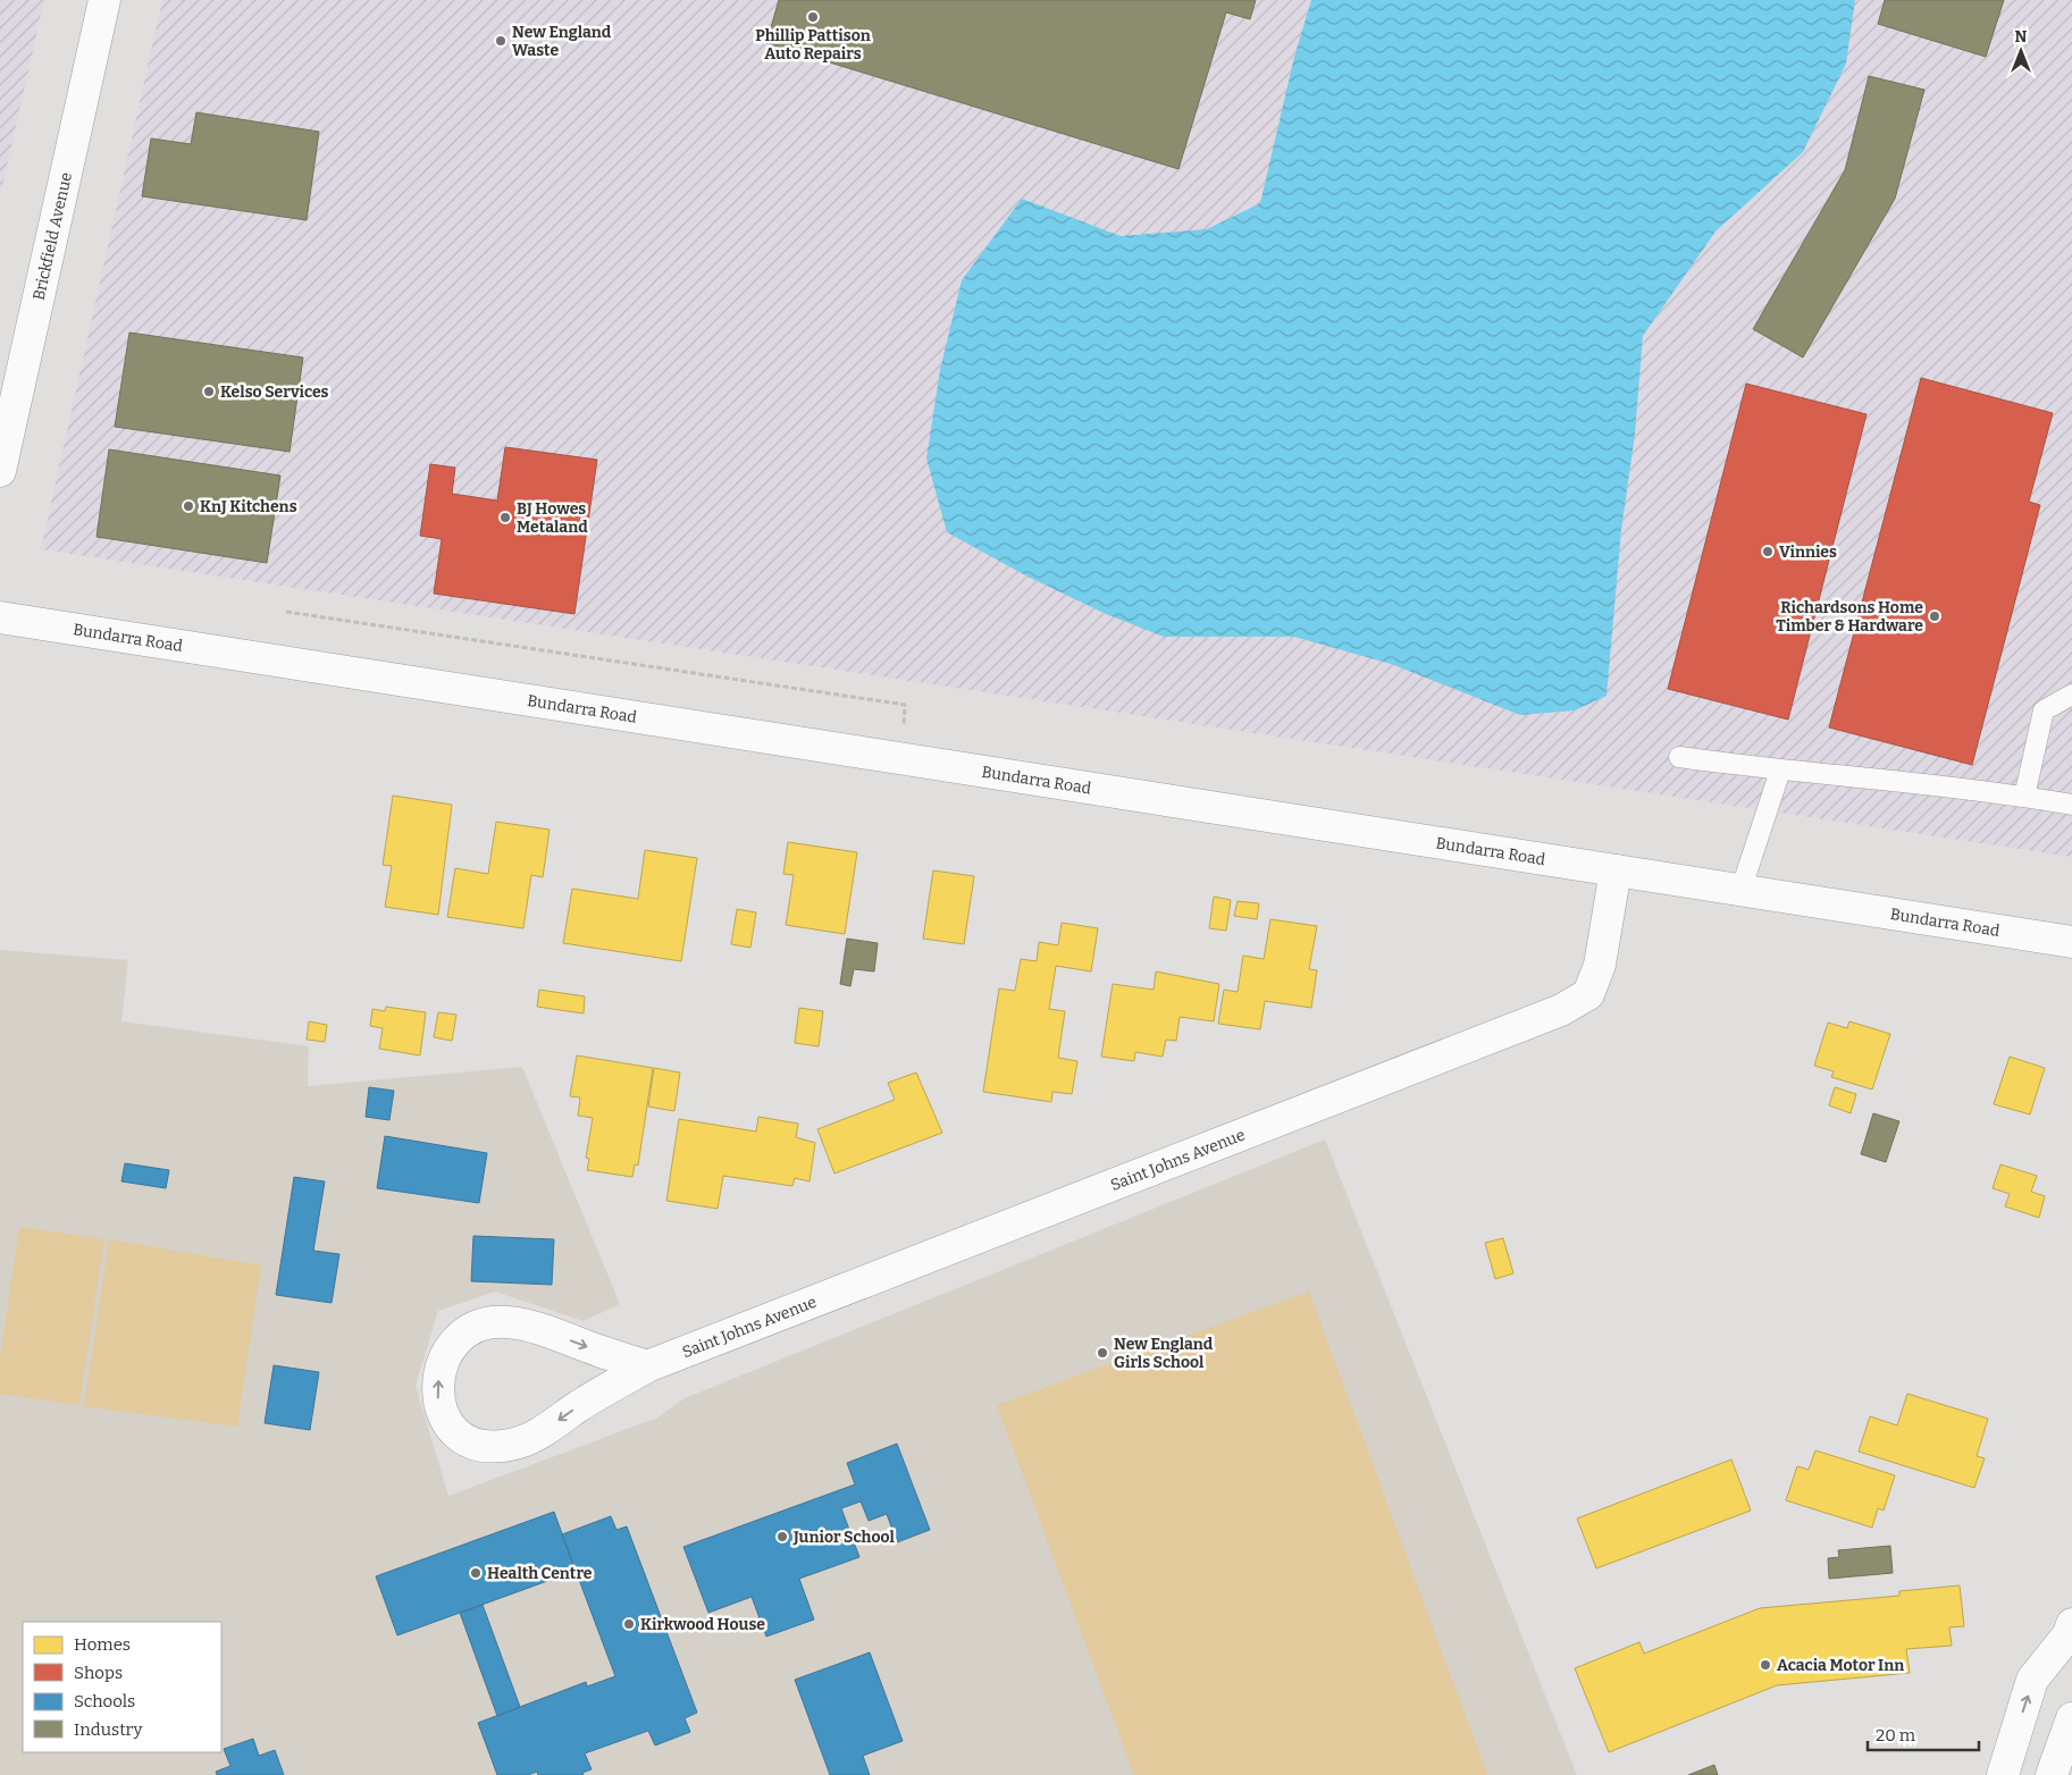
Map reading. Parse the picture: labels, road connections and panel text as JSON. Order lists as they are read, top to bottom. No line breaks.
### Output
{"streets":{"main road":["Brickfield Avenue","Bundarra Road","Saint Johns Avenue"]},"crossings":[["Bundarra Road","Saint Johns Avenue"]],"places":["Phillip Pattison Auto Repairs","New England Waste","Kelso Services","KnJ Kitchens","BJ Howes Metaland","Vinnies","Richardsons Home Timber & Hardware","New England Girls School","Junior School","Health Centre","Kirkwood House","Acacia Motor Inn"],"legend":["Homes","Shops","Schools","Industry"],"scale_bar":"20 m","north":"top"}
